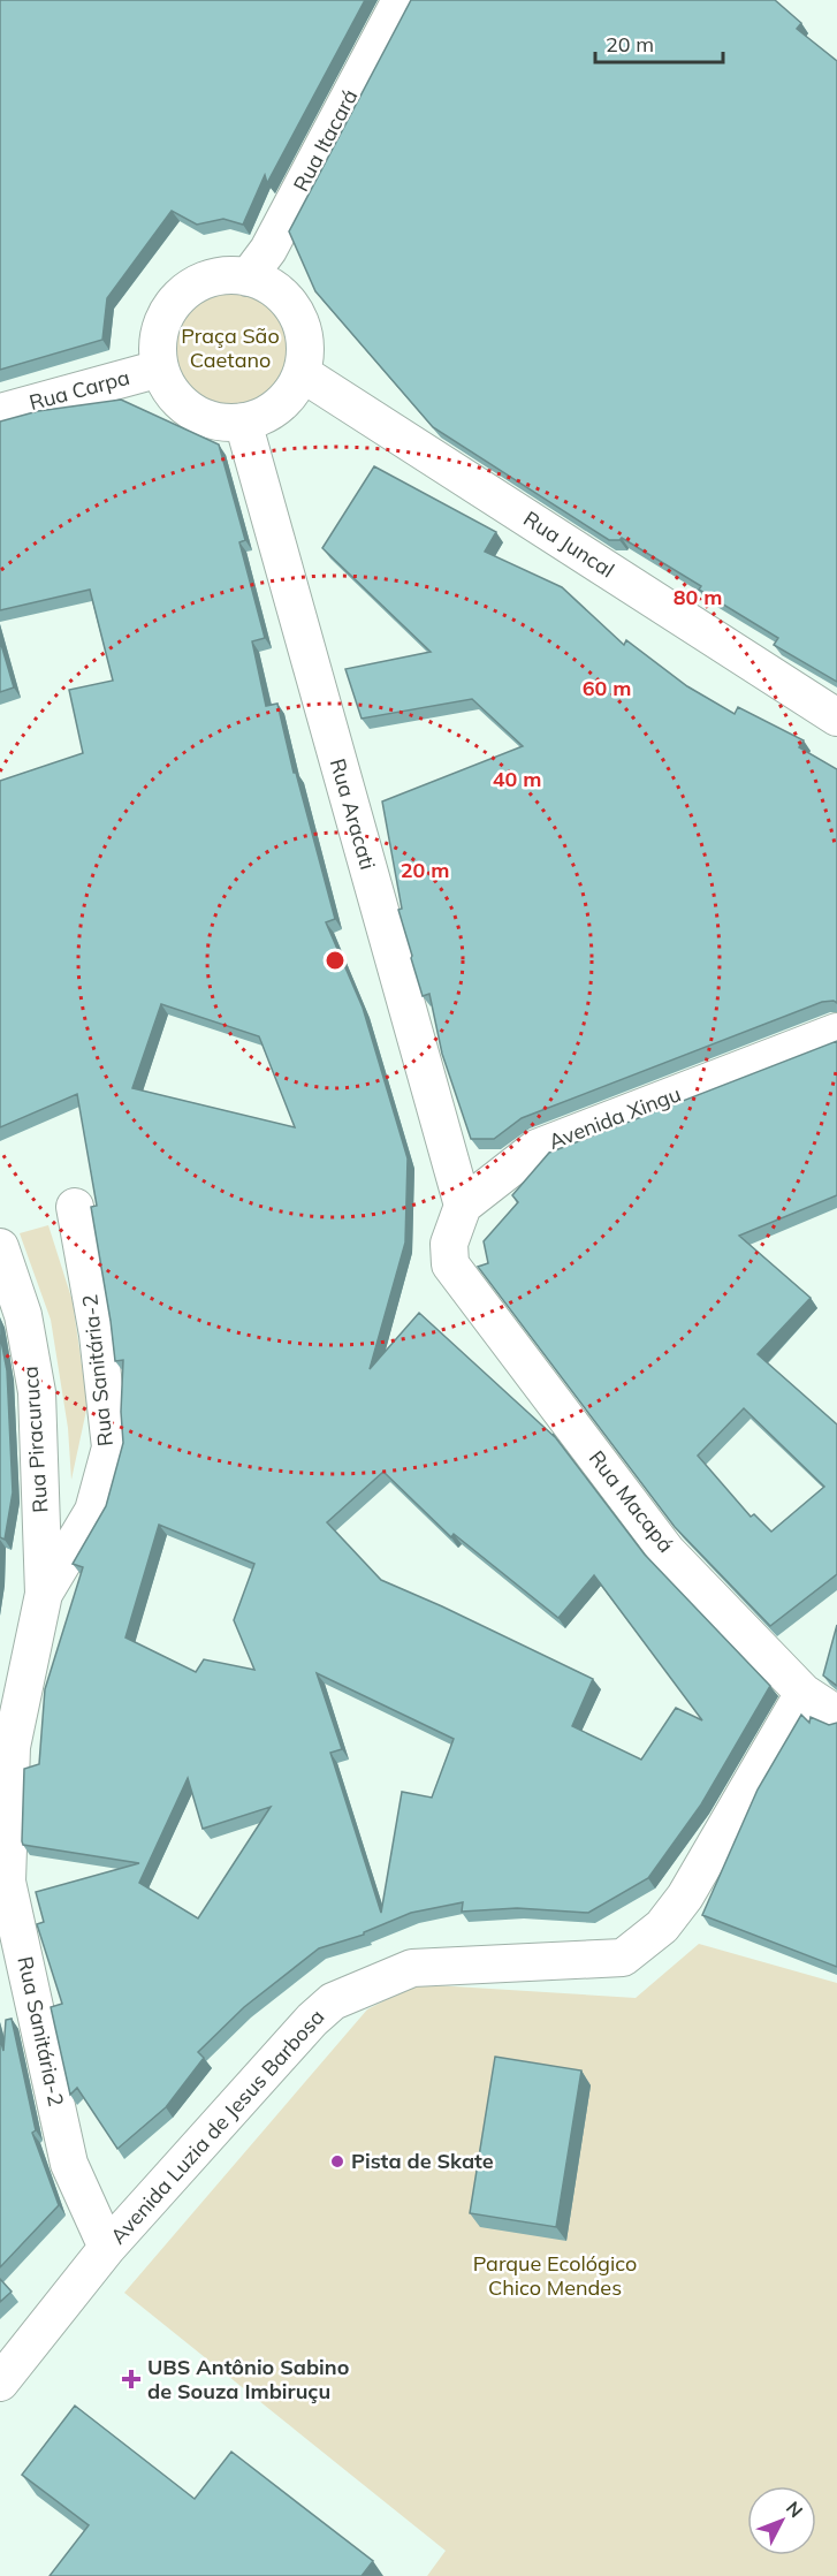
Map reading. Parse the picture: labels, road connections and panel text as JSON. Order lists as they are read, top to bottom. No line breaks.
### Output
{"streets":{"street":["Rua Itacará","Rua Carpa","Rua Juncal","Rua Aracati","Avenida Xingu","Rua Sanitária-2","Rua Piracuruca","Rua Macapá","Avenida Luzia de Jesus Barbosa"]},"crossings":[["Rua Itacará","Rua Carpa"],["Rua Itacará","Rua Juncal"],["Rua Itacará","Rua Aracati"],["Rua Carpa","Rua Juncal"],["Rua Carpa","Rua Aracati"],["Rua Juncal","Rua Aracati"],["Rua Aracati","Avenida Xingu"],["Rua Aracati","Rua Macapá"],["Avenida Xingu","Rua Macapá"],["Rua Sanitária-2","Rua Piracuruca"],["Rua Sanitária-2","Avenida Luzia de Jesus Barbosa"],["Rua Macapá","Avenida Luzia de Jesus Barbosa"]],"parks":["Praça São Caetano","Parque Ecológico Chico Mendes"],"places":{"other":["Pista de Skate"],"health":["UBS Antônio Sabino de Souza Imbiruçu"]},"scale_bar":"20 m","north":"top right","rings":["80 m","60 m","40 m","20 m"]}
